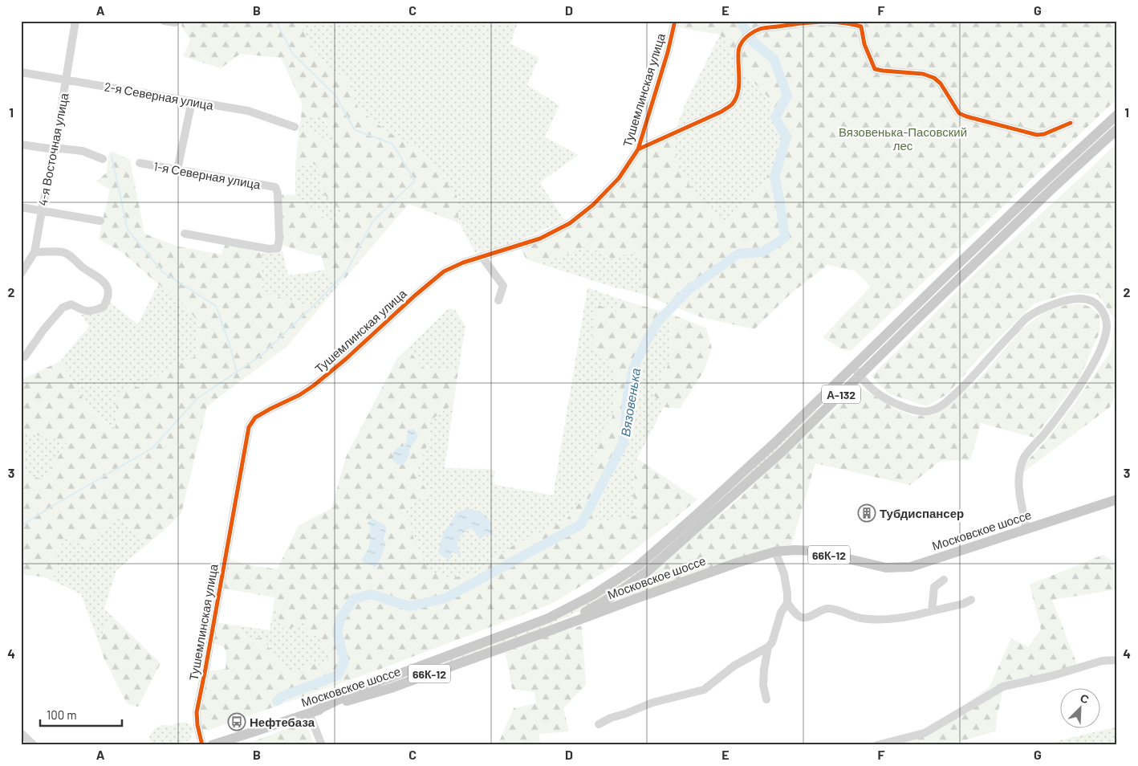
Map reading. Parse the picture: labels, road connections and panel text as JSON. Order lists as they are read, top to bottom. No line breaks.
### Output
{"streets":{"main road":["А-132","Московское шоссе","66К-12"],"street":["Тушемлинская улица","2-я Северная улица","4-я Восточная улица","1-я Северная улица"]},"crossings":[["2-я Северная улица","4-я Восточная улица"],["А-132","Московское шоссе"]],"water":["Вязовенька"],"parks":["Вязовенька-Пасовский лес"],"places":{"building":["Тубдиспансер"],"bus stop":["Нефтебаза"]},"scale_bar":"100 m","north":"top right","grid":{"columns":["A","B","C","D","E","F","G"],"rows":["1","2","3","4"]}}
